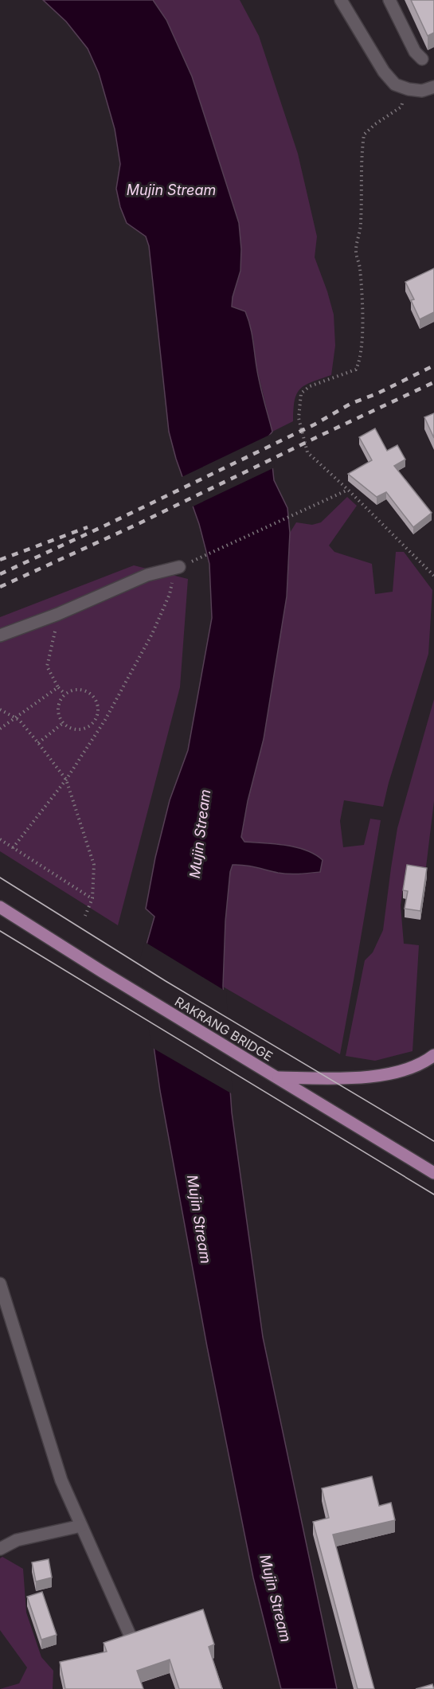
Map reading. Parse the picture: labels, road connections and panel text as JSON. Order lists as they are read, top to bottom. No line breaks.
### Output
{"streets":{"main road":["RAKRANG BRIDGE"]},"water":["Mujin Stream"]}
